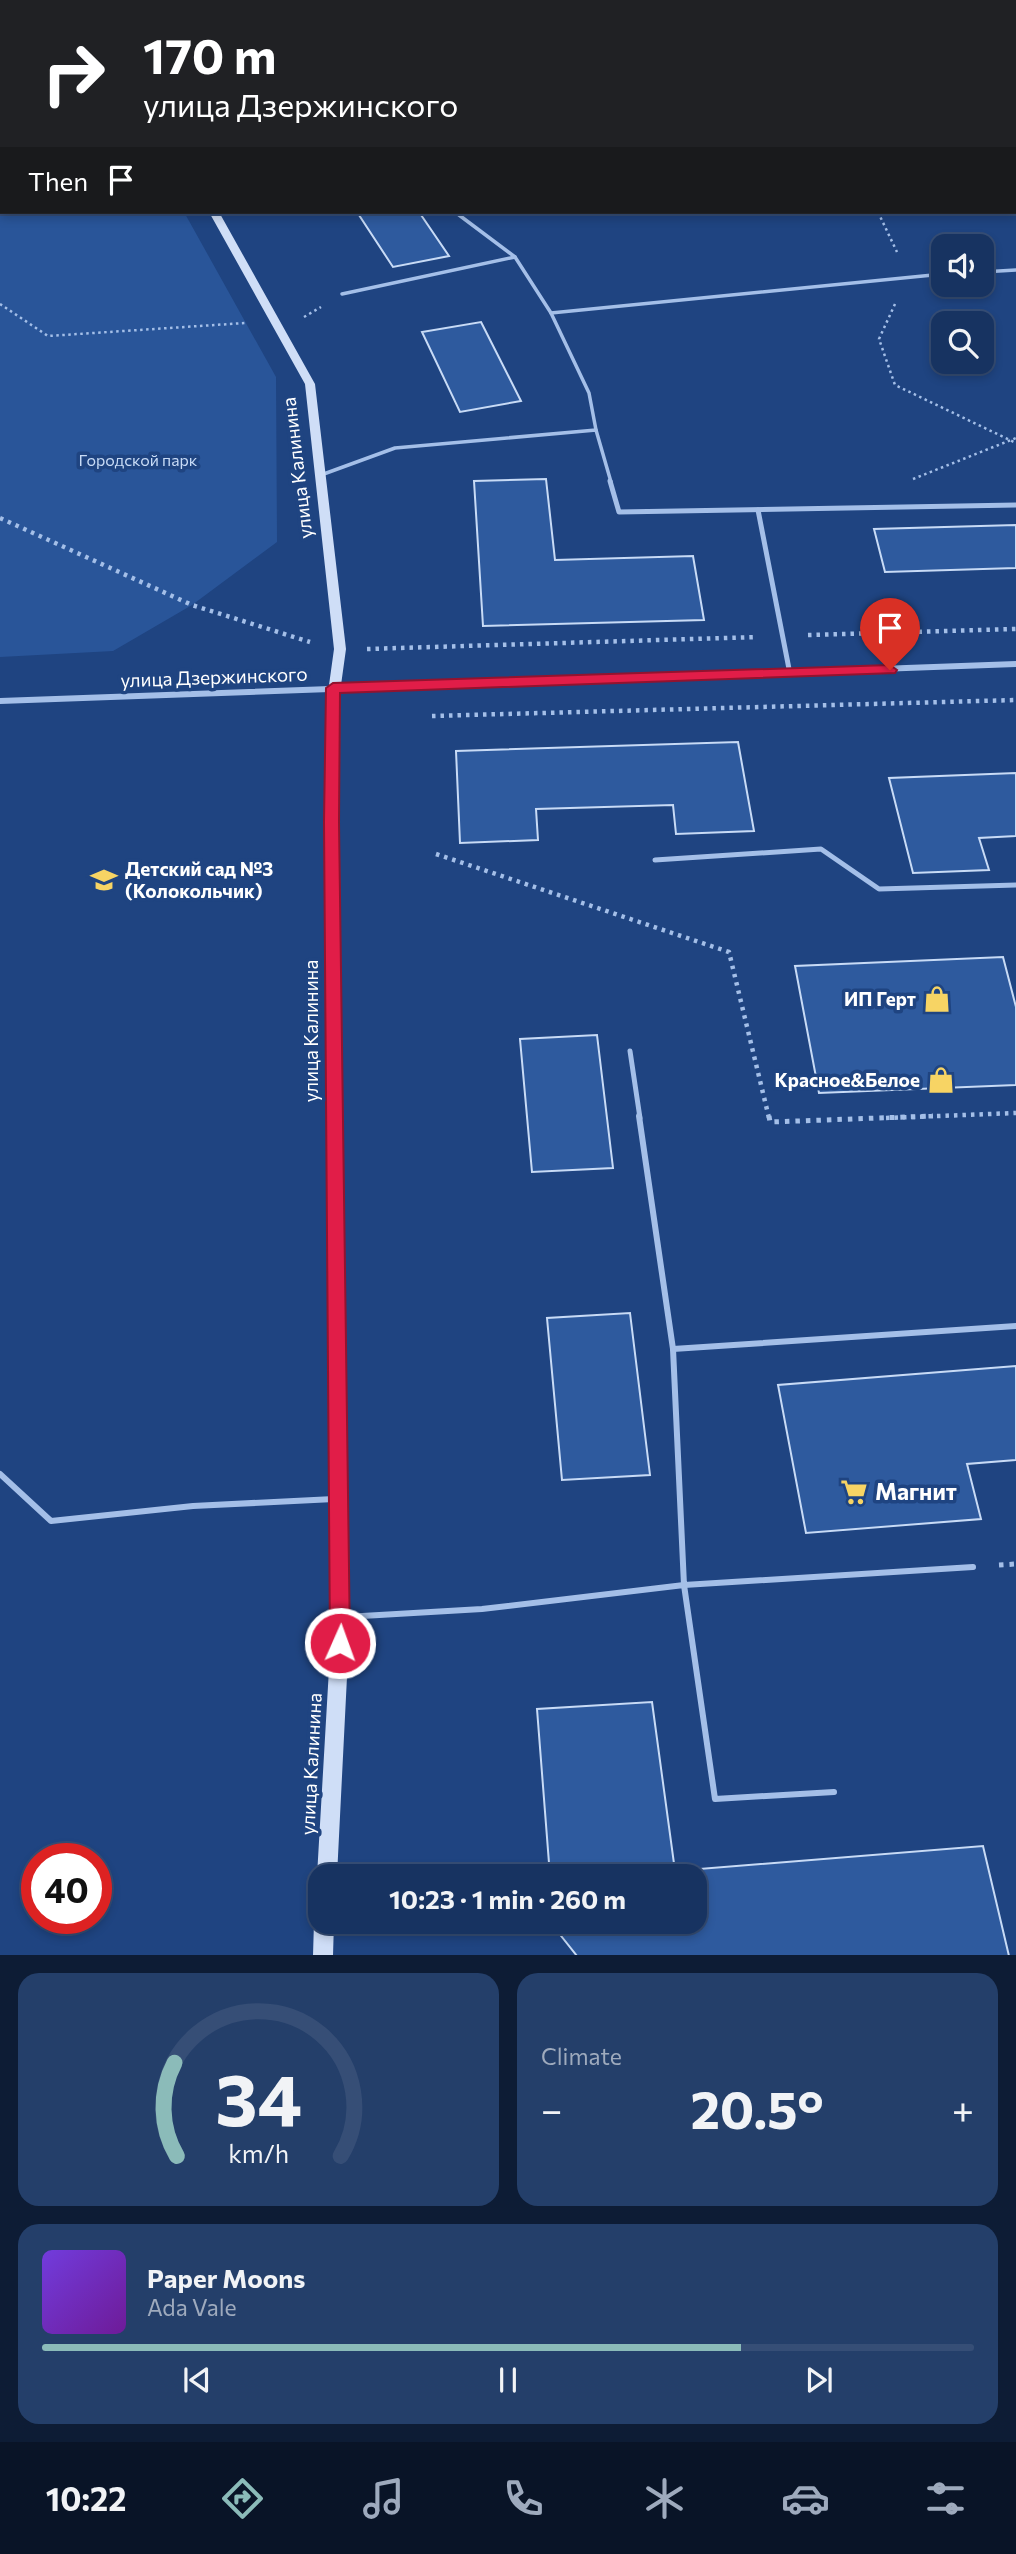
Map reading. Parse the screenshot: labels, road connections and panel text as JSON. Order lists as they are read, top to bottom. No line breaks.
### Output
{"streets":{"street":["улица Калинина","улица Дзержинского"]},"crossings":[["улица Калинина","улица Дзержинского"]],"parks":["Городской парк"],"places":{"school or university":["Детский сад №3 (Колокольчик)"],"shop":["ИП Герт","Красное&Белое"],"supermarket":["Магнит"]},"page":{"turn":["170 m","улица Дзержинского"],"then":"Then","limit":"40","trip":"10:23 · 1 min · 260 m","tile":"Climate","heat":["−","20.5°","+"],"song":["Paper Moons","Ada Vale"],"tabs":"10:22","gauge":["34","km/h"]}}
